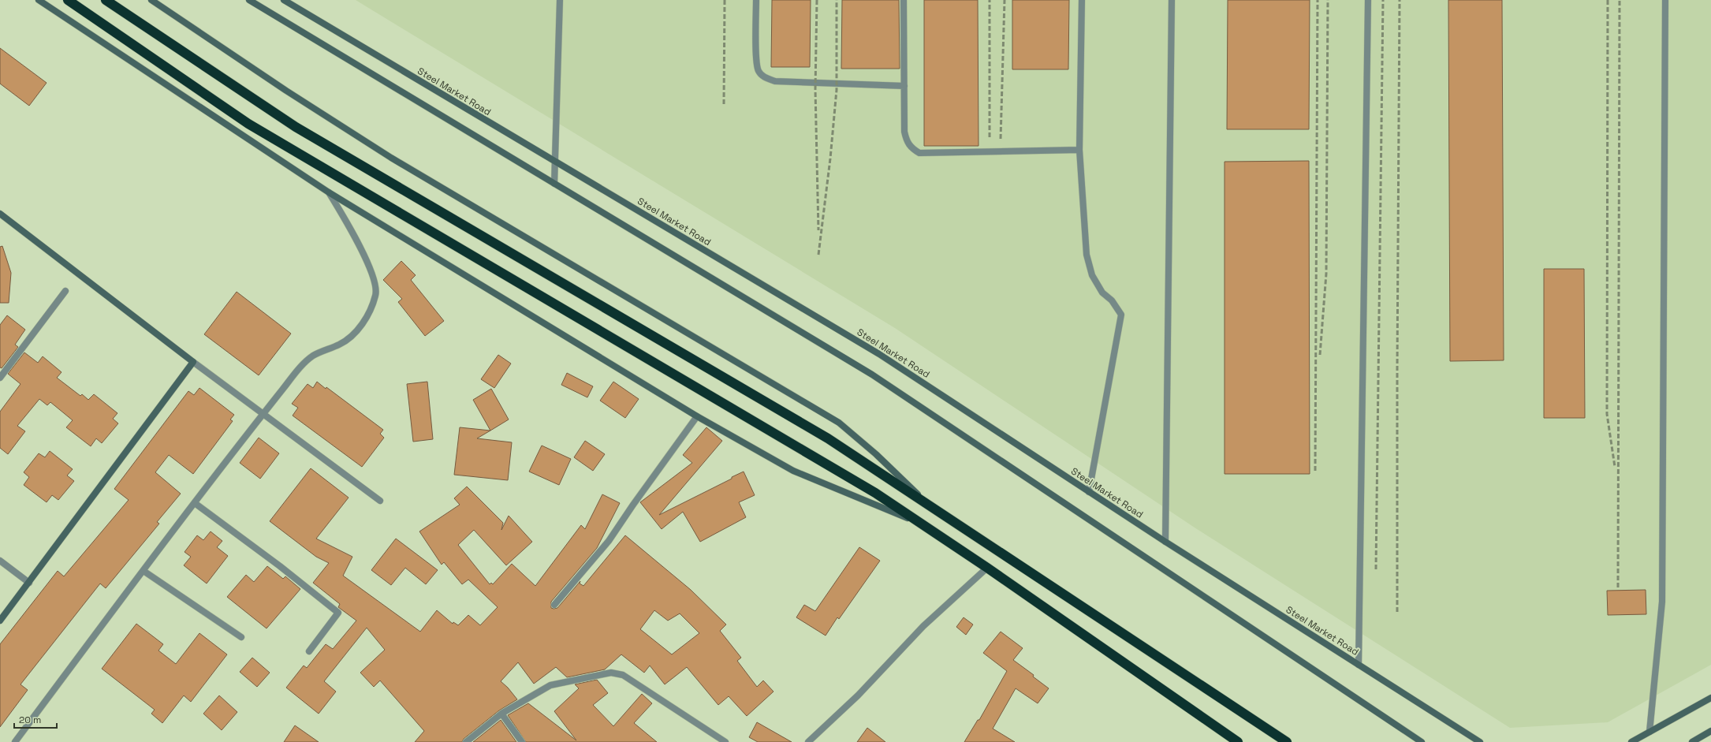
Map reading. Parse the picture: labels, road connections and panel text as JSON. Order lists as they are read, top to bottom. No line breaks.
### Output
{"streets":{"street":["Steel Market Road"]},"scale_bar":"20 m"}
